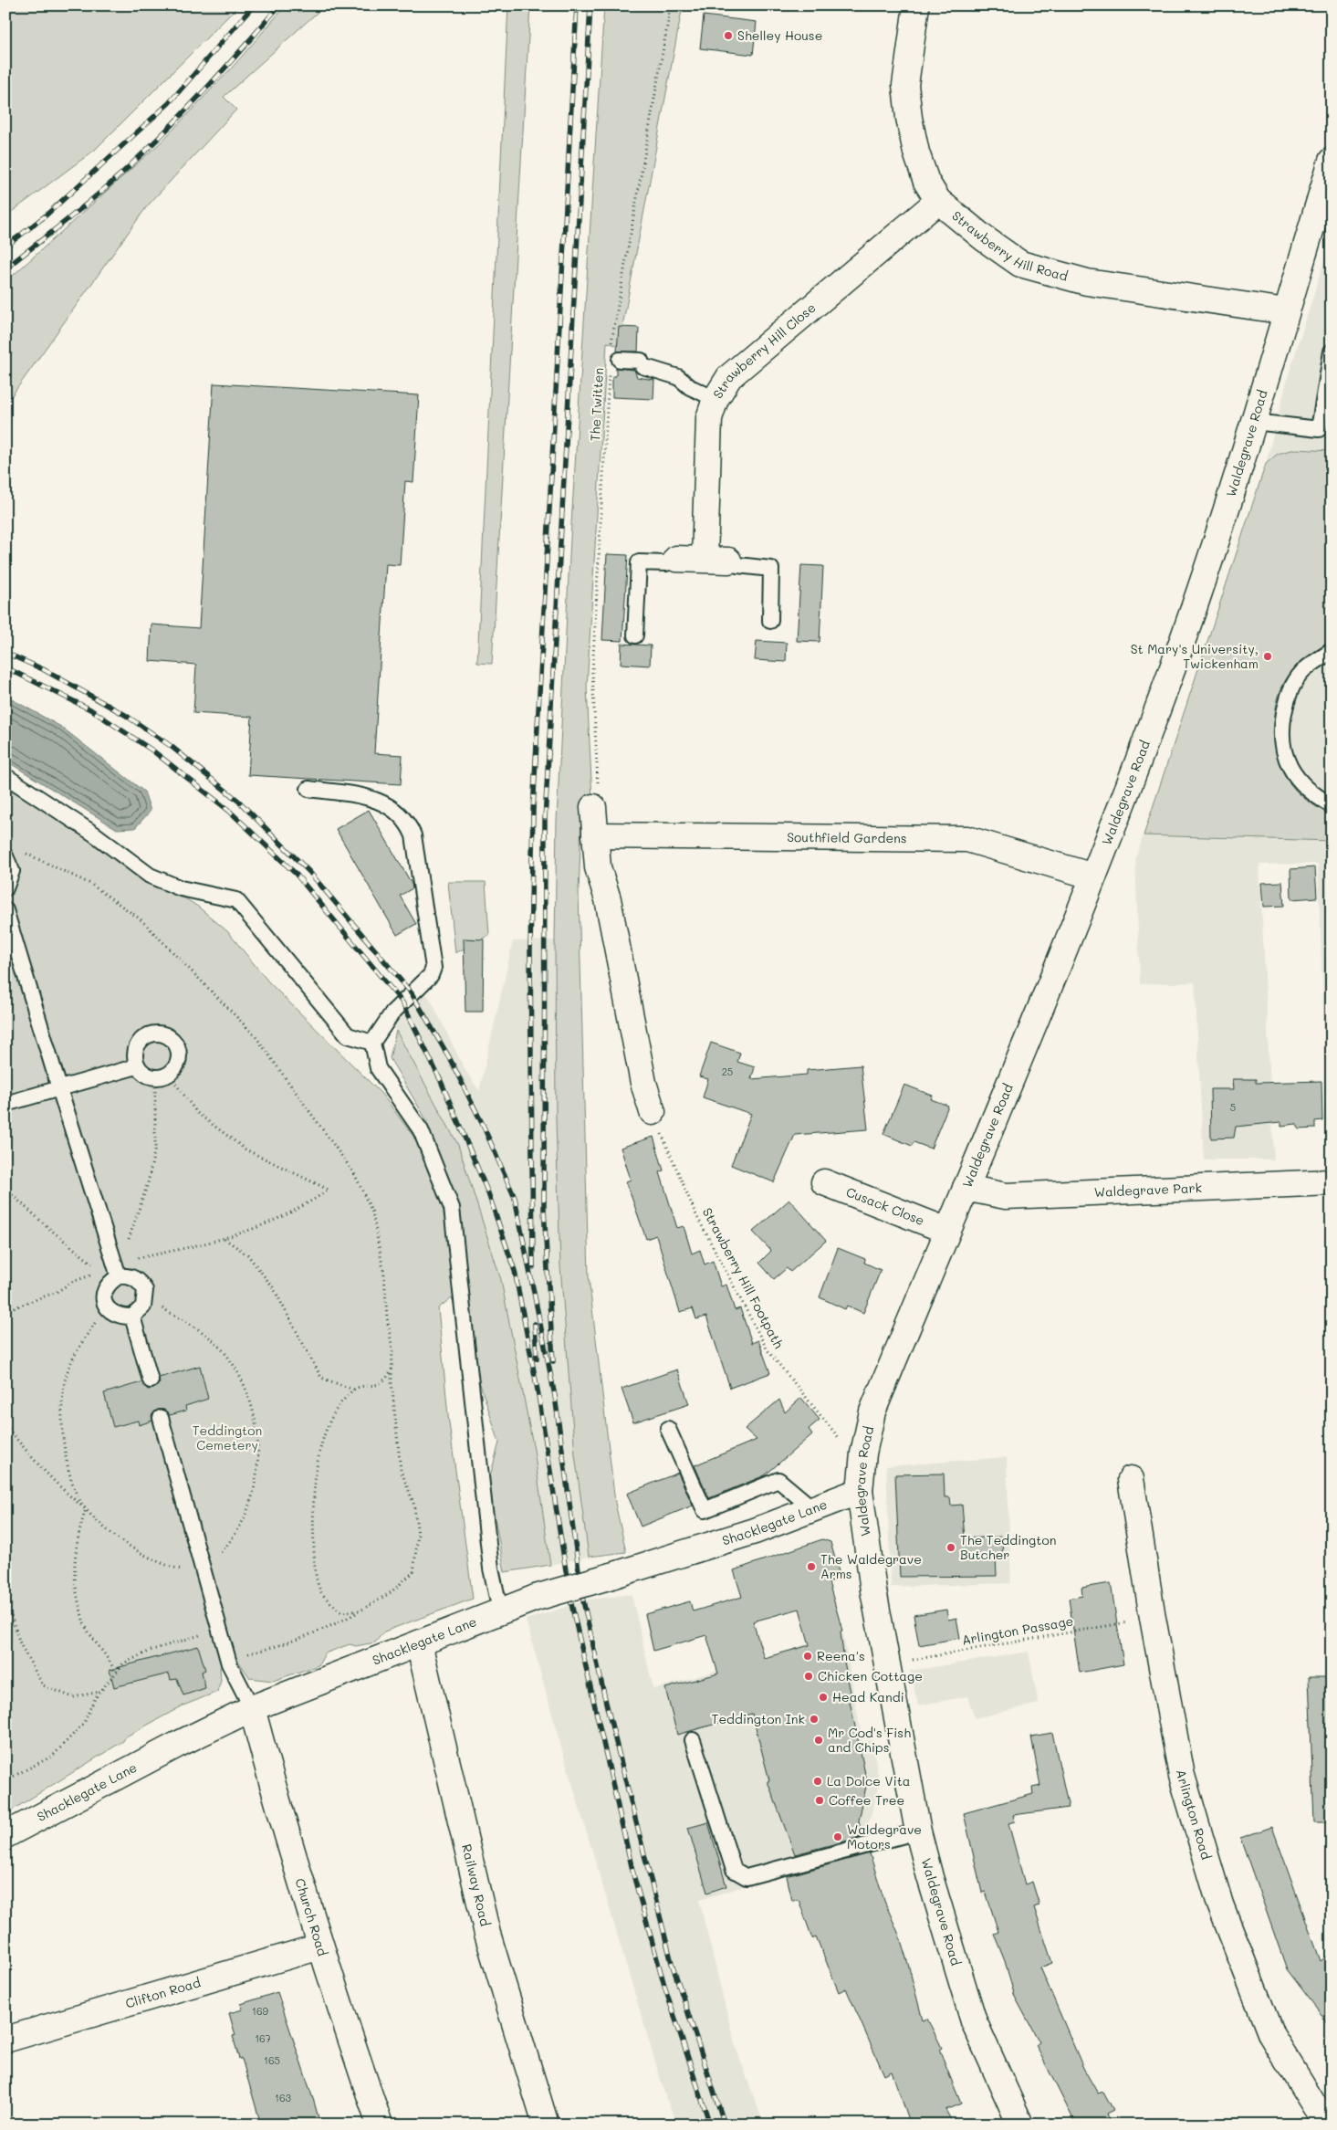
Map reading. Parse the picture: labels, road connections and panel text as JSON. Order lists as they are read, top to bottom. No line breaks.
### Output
{"streets":{"street":["Strawberry Hill Road","Strawberry Hill Close","Waldegrave Road","Southfield Gardens","Waldegrave Park","Cusack Close","Shacklegate Lane","Arlington Road","Railway Road","Church Road","Clifton Road"],"path":["The Twitten","Strawberry Hill Footpath","Arlington Passage"]},"crossings":[["Strawberry Hill Road","Strawberry Hill Close"],["Strawberry Hill Road","Waldegrave Road"],["Waldegrave Road","Southfield Gardens"],["Waldegrave Road","Waldegrave Park"],["Waldegrave Road","Cusack Close"],["Waldegrave Road","Strawberry Hill Footpath"],["Waldegrave Road","Shacklegate Lane"],["Waldegrave Road","Arlington Passage"],["Shacklegate Lane","Railway Road"],["Shacklegate Lane","Church Road"],["Arlington Passage","Arlington Road"],["Church Road","Clifton Road"]],"parks":["Teddington Cemetery"],"places":["Shelley House","St Mary's University, Twickenham","The Teddington Butcher","The Waldegrave Arms","Reena's","Chicken Cottage","Head Kandi","Teddington Ink","Mr Cod's Fish and Chips","La Dolce Vita","Coffee Tree","Waldegrave Motors"],"house_numbers":["25","5","169","167","165","163"]}
